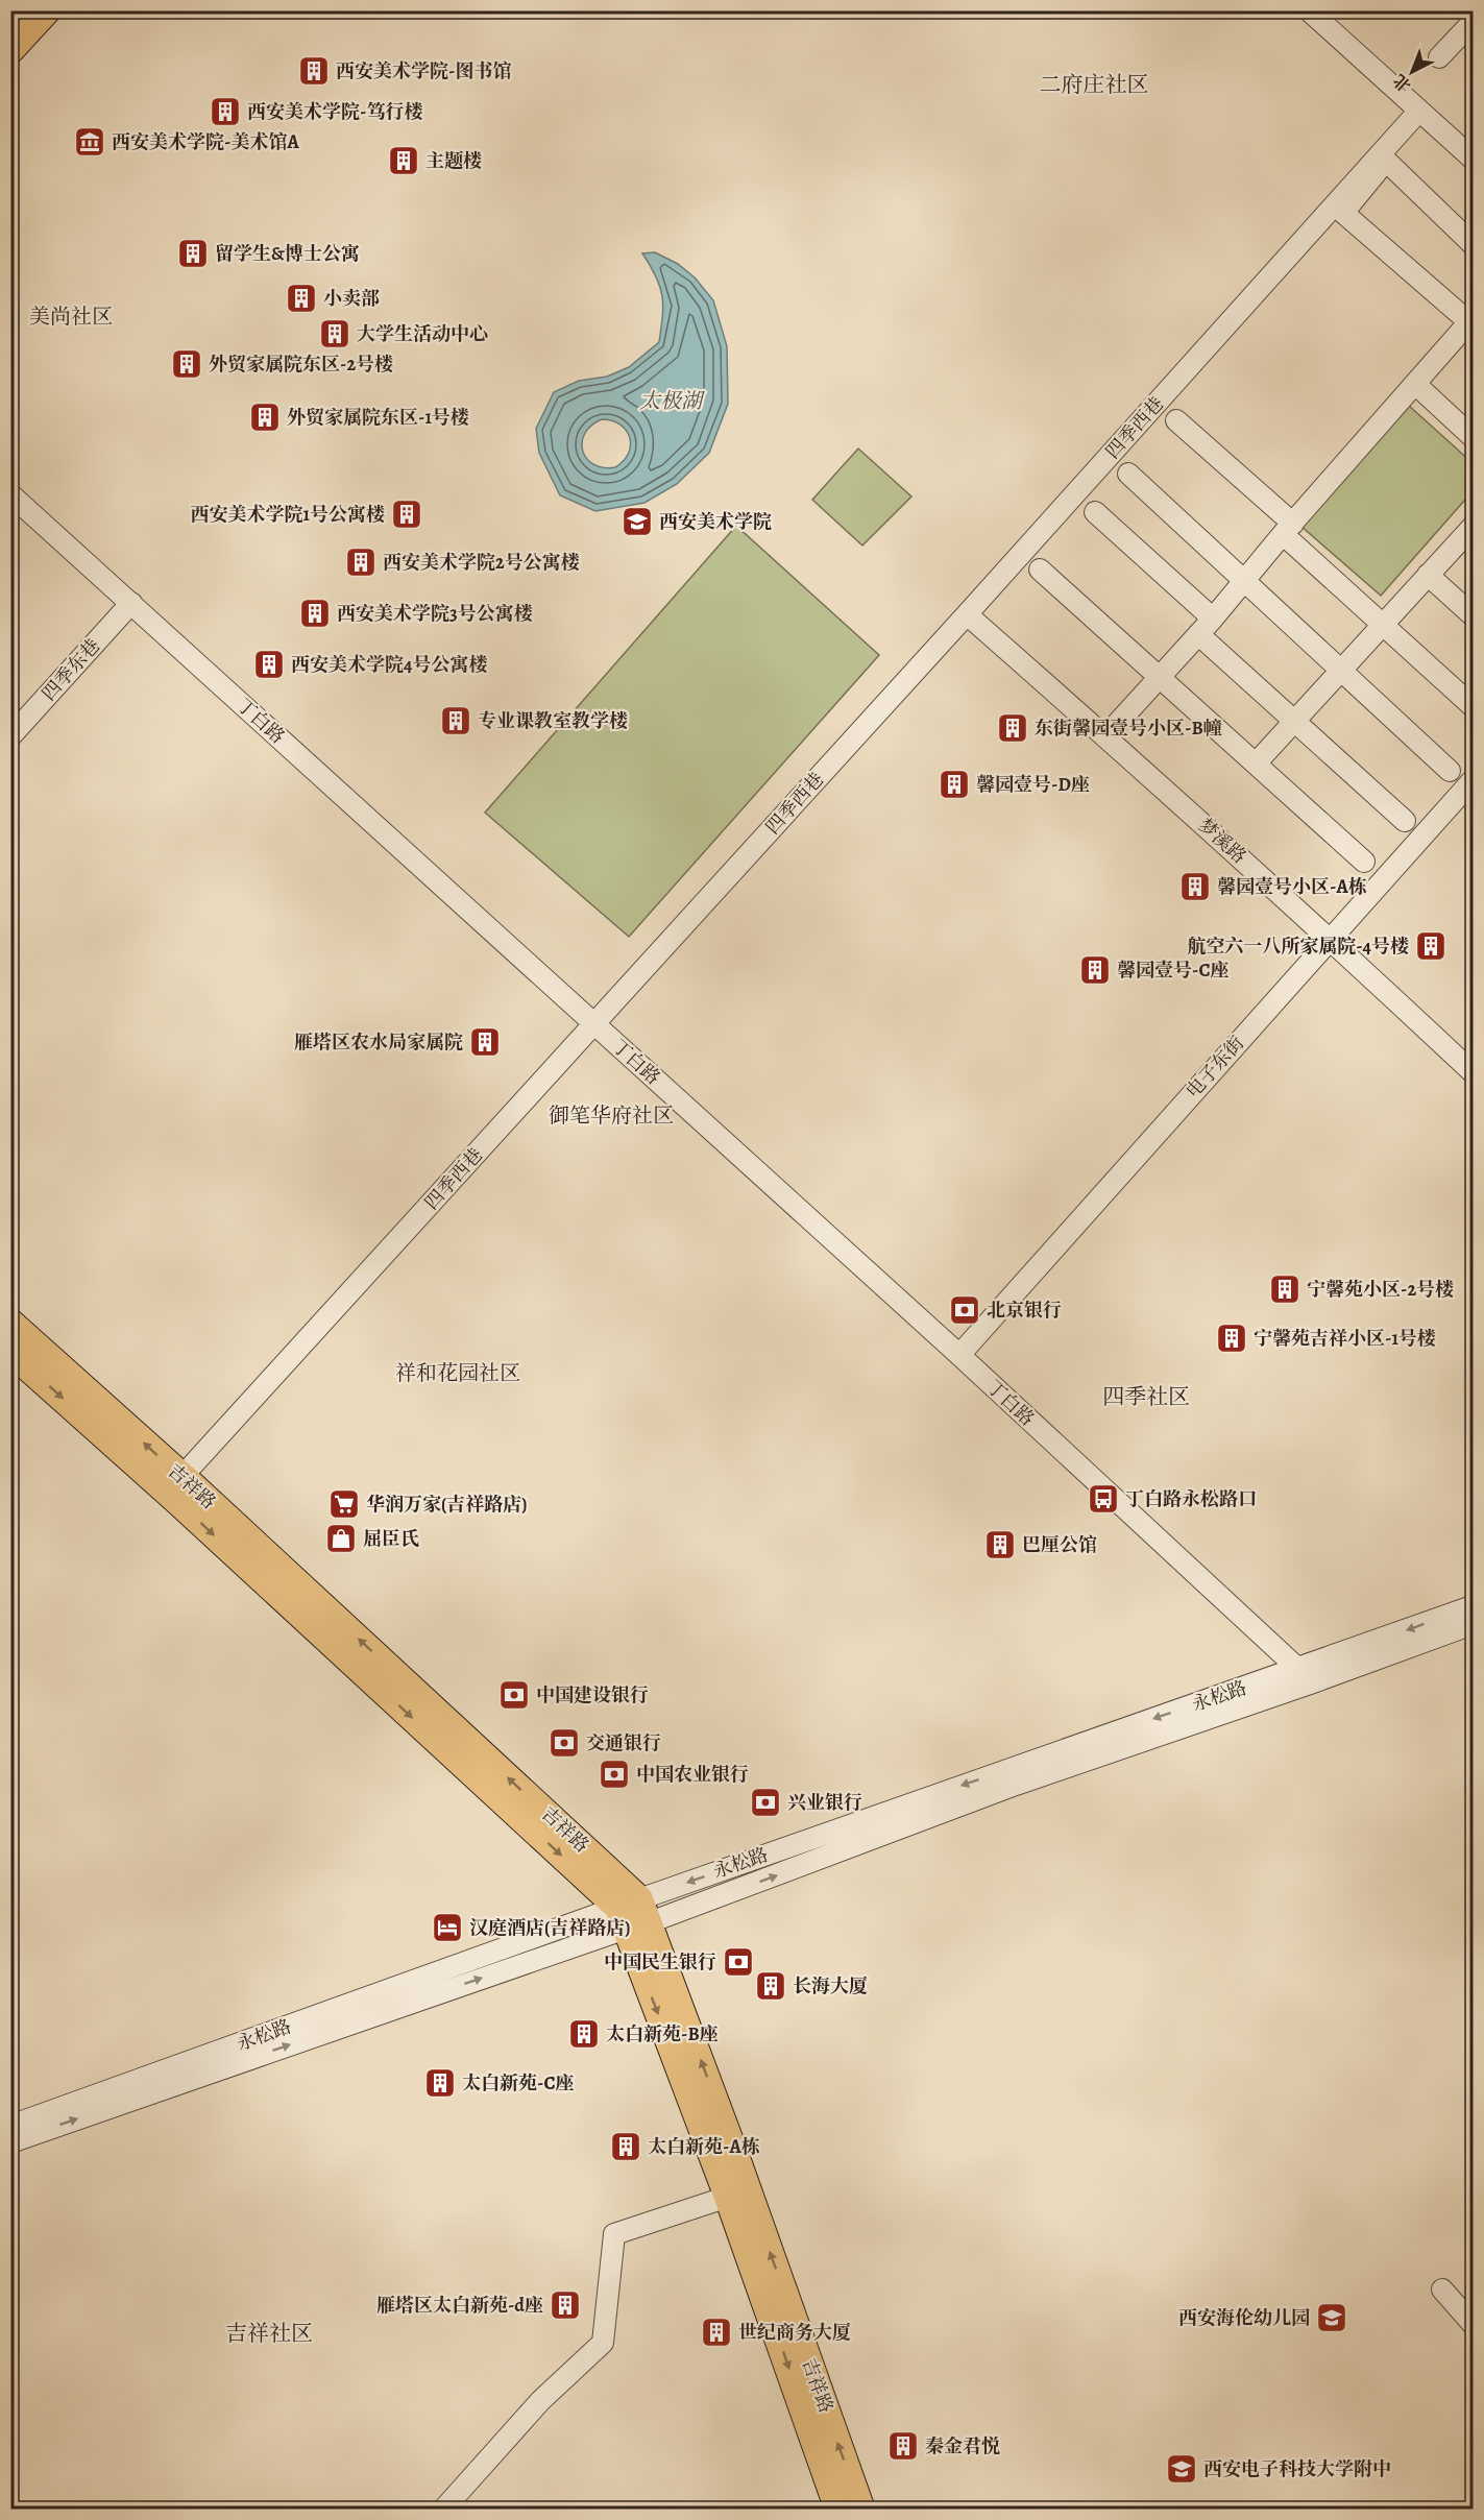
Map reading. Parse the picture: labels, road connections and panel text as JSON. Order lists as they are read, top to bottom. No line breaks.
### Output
{"streets":{"main road":["吉祥路"],"street":["四季西巷","四季东巷","丁白路","梦溪路","电子东街","永松路"]},"crossings":[["四季西巷","丁白路"],["四季西巷","梦溪路"],["四季西巷","吉祥路"],["四季东巷","丁白路"],["丁白路","电子东街"],["丁白路","永松路"],["梦溪路","电子东街"],["吉祥路","永松路"]],"districts":["二府庄社区","美尚社区","御笔华府社区","祥和花园社区","四季社区","吉祥社区"],"water":["太极湖"],"places":{"building":["西安美术学院-图书馆","西安美术学院-笃行楼","主题楼","留学生&博士公寓","小卖部","大学生活动中心","外贸家属院东区-2号楼","外贸家属院东区-1号楼","西安美术学院1号公寓楼","西安美术学院2号公寓楼","西安美术学院3号公寓楼","西安美术学院4号公寓楼","专业课教室教学楼","东街馨园壹号小区-B幢","馨园壹号-D座","馨园壹号小区-A栋","航空六一八所家属院-4号楼","馨园壹号-C座","雁塔区农水局家属院","宁馨苑小区-2号楼","宁馨苑吉祥小区-1号楼","巴厘公馆","长海大厦","太白新苑-B座","太白新苑-C座","太白新苑-A栋","雁塔区太白新苑-d座","世纪商务大厦","秦金君悦"],"museum":["西安美术学院-美术馆A"],"school or university":["西安美术学院","西安海伦幼儿园","西安电子科技大学附中"],"bank":["北京银行","中国建设银行","交通银行","中国农业银行","兴业银行","中国民生银行"],"bus stop":["丁白路永松路口"],"supermarket":["华润万家(吉祥路店)"],"shop":["屈臣氏"],"hotel":["汉庭酒店(吉祥路店)"]},"north":"bottom left"}
